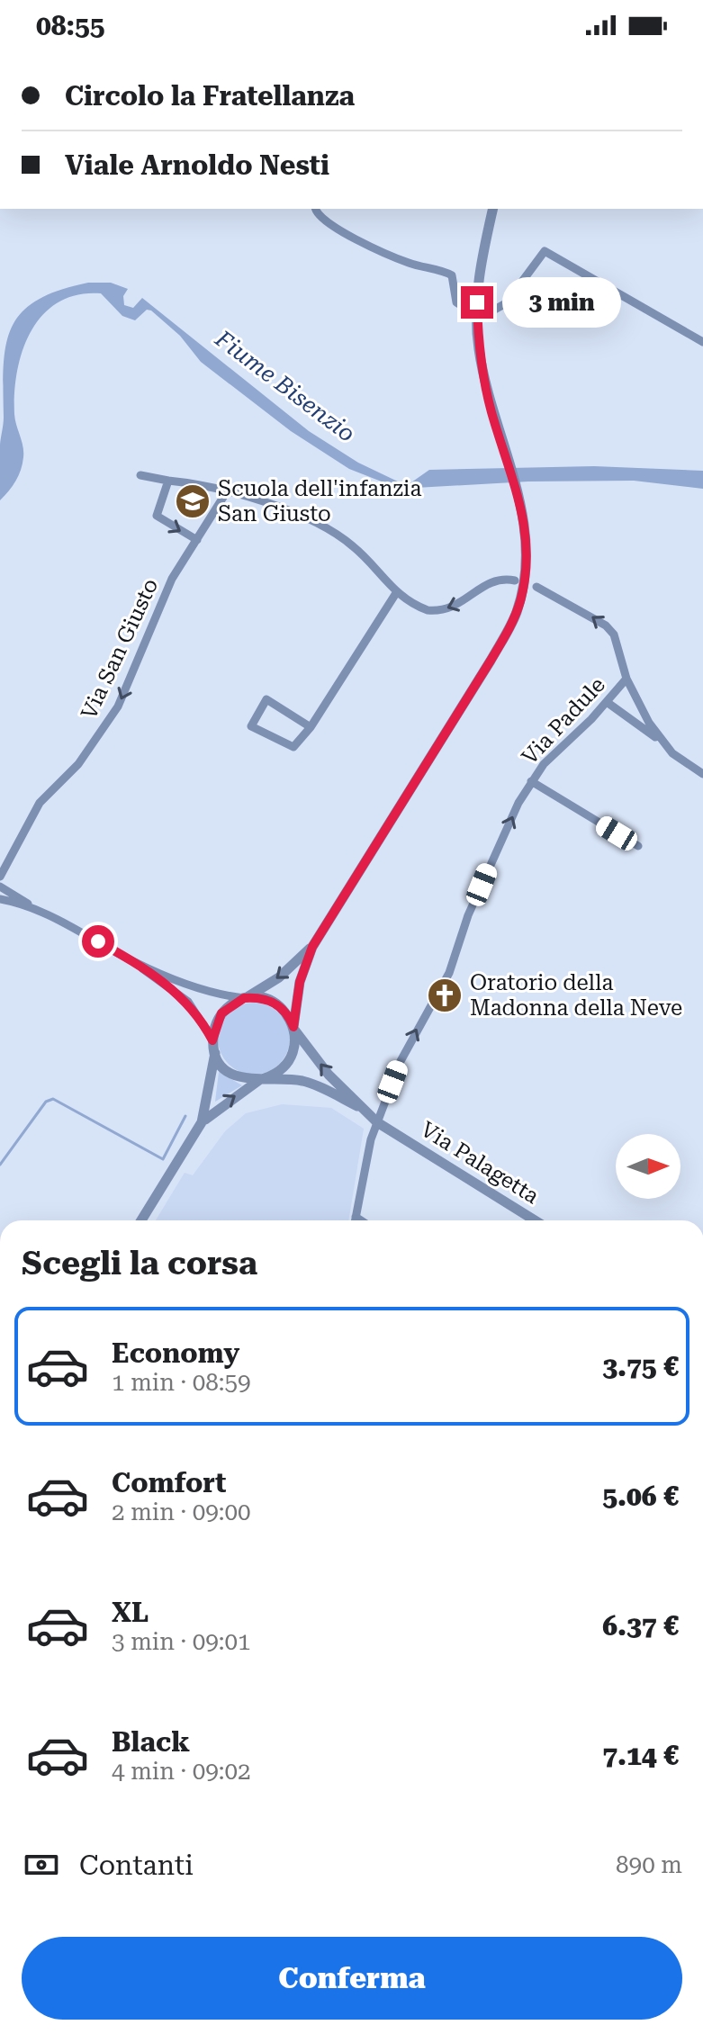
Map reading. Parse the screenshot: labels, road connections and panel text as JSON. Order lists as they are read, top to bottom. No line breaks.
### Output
{"streets":{"street":["Via San Giusto","Via Padule","Via Palagetta"]},"crossings":[["Via Padule","Via Palagetta"]],"one_way":["Via San Giusto","Via Padule"],"water":["Fiume Bisenzio"],"places":{"school or university":["Scuola dell'infanzia San Giusto"],"church":["Oratorio della Madonna della Neve"]},"north":"right","page":{"status":"08:55","banner":["Circolo la Fratellanza","Viale Arnoldo Nesti"],"bubble":"3 min","heading":"Scegli la corsa","list":[{"name":"Economy","note":"1 min · 08:59","value":"3.75 €"},{"name":"Comfort","note":"2 min · 09:00","value":"5.06 €"},{"name":"XL","note":"3 min · 09:01","value":"6.37 €"},{"name":"Black","note":"4 min · 09:02","value":"7.14 €"}],"pay":["Contanti","890 m"],"buttons":"Conferma"}}
